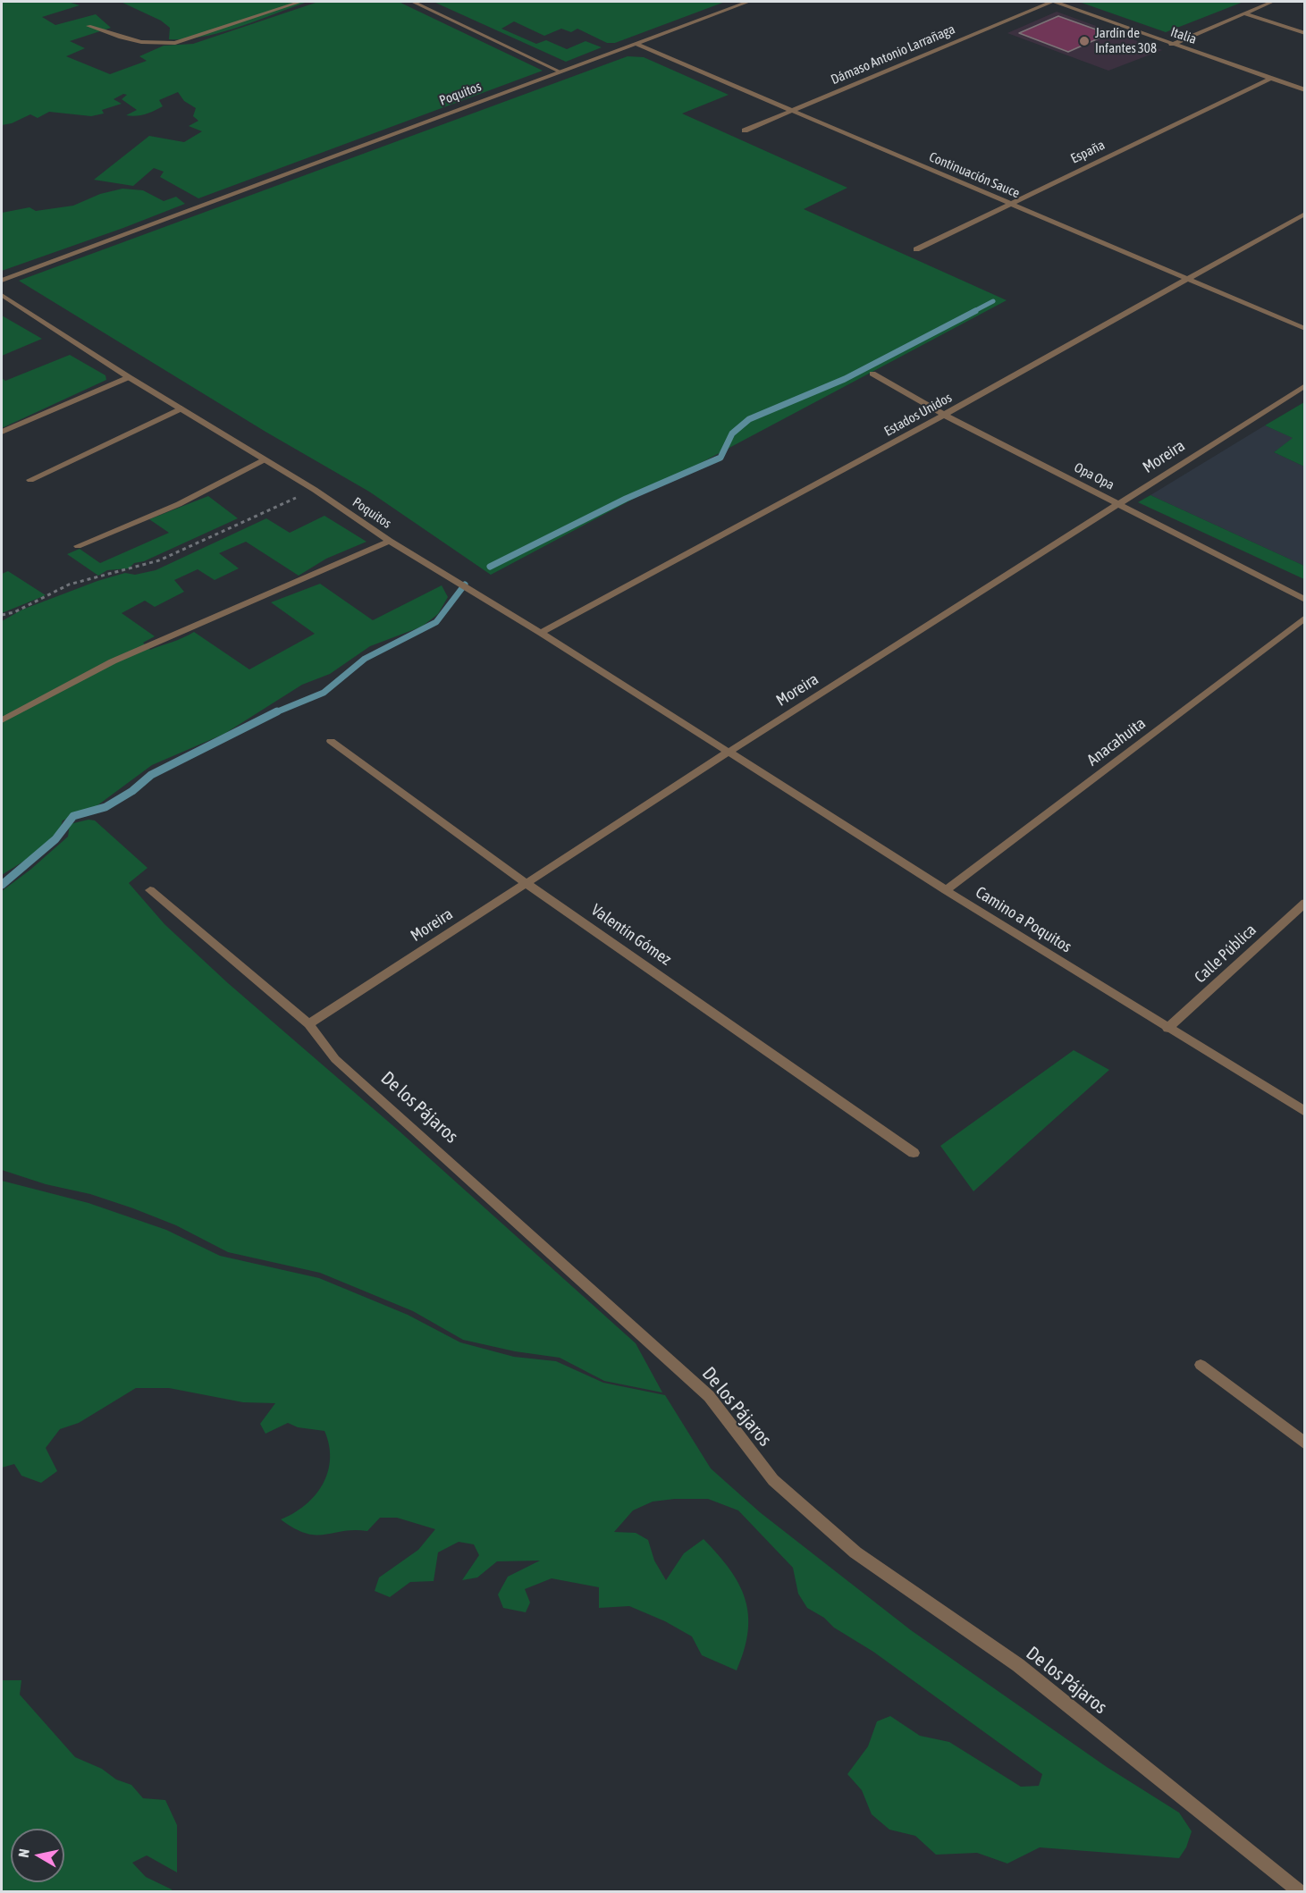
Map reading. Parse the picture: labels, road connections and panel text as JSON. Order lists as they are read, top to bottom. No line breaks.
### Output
{"streets":{"street":["Italia","Dámaso Antonio Larrañaga","Poquitos","España","Continuación Sauce","Estados Unidos","Moreira","Opa Opa","Anacahuita","Camino a Poquitos","Valentín Gómez","Calle Pública","De los Pájaros"]},"crossings":[["Italia","Dámaso Antonio Larrañaga"],["Italia","España"],["Dámaso Antonio Larrañaga","Continuación Sauce"],["Poquitos","Continuación Sauce"],["Poquitos","Estados Unidos"],["Poquitos","Moreira"],["Poquitos","Camino a Poquitos"],["España","Continuación Sauce"],["Continuación Sauce","Estados Unidos"],["Estados Unidos","Opa Opa"],["Moreira","Opa Opa"],["Moreira","Camino a Poquitos"],["Moreira","Valentín Gómez"],["Moreira","De los Pájaros"],["Anacahuita","Camino a Poquitos"],["Camino a Poquitos","Calle Pública"]],"places":["Jardín de Infantes 308"],"north":"left"}
